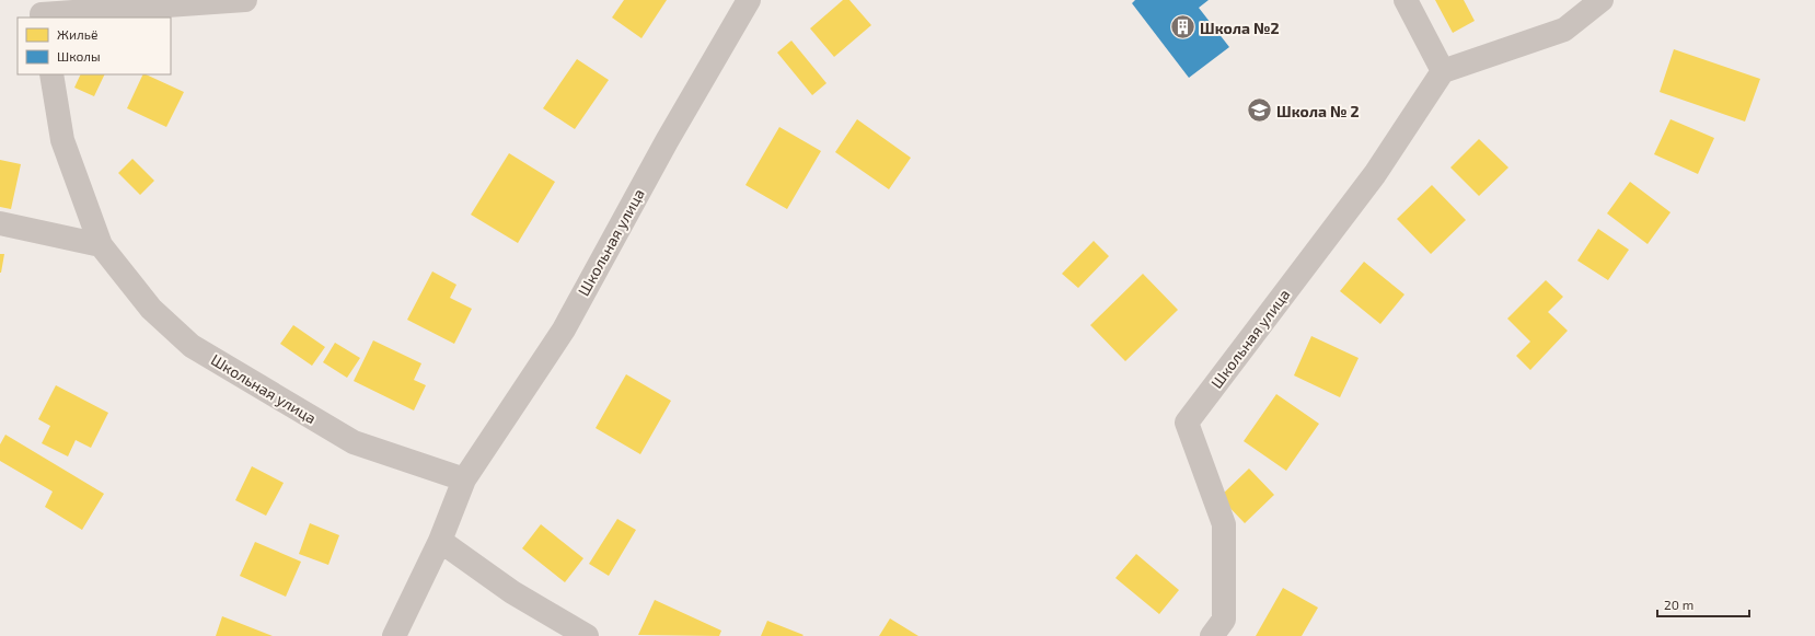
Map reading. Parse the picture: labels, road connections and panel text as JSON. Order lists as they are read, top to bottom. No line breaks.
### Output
{"streets":{"street":["Школьная улица"]},"places":{"building":["Школа №2"],"school or university":["Школа № 2"]},"legend":["Жильё","Школы"],"scale_bar":"20 m"}
